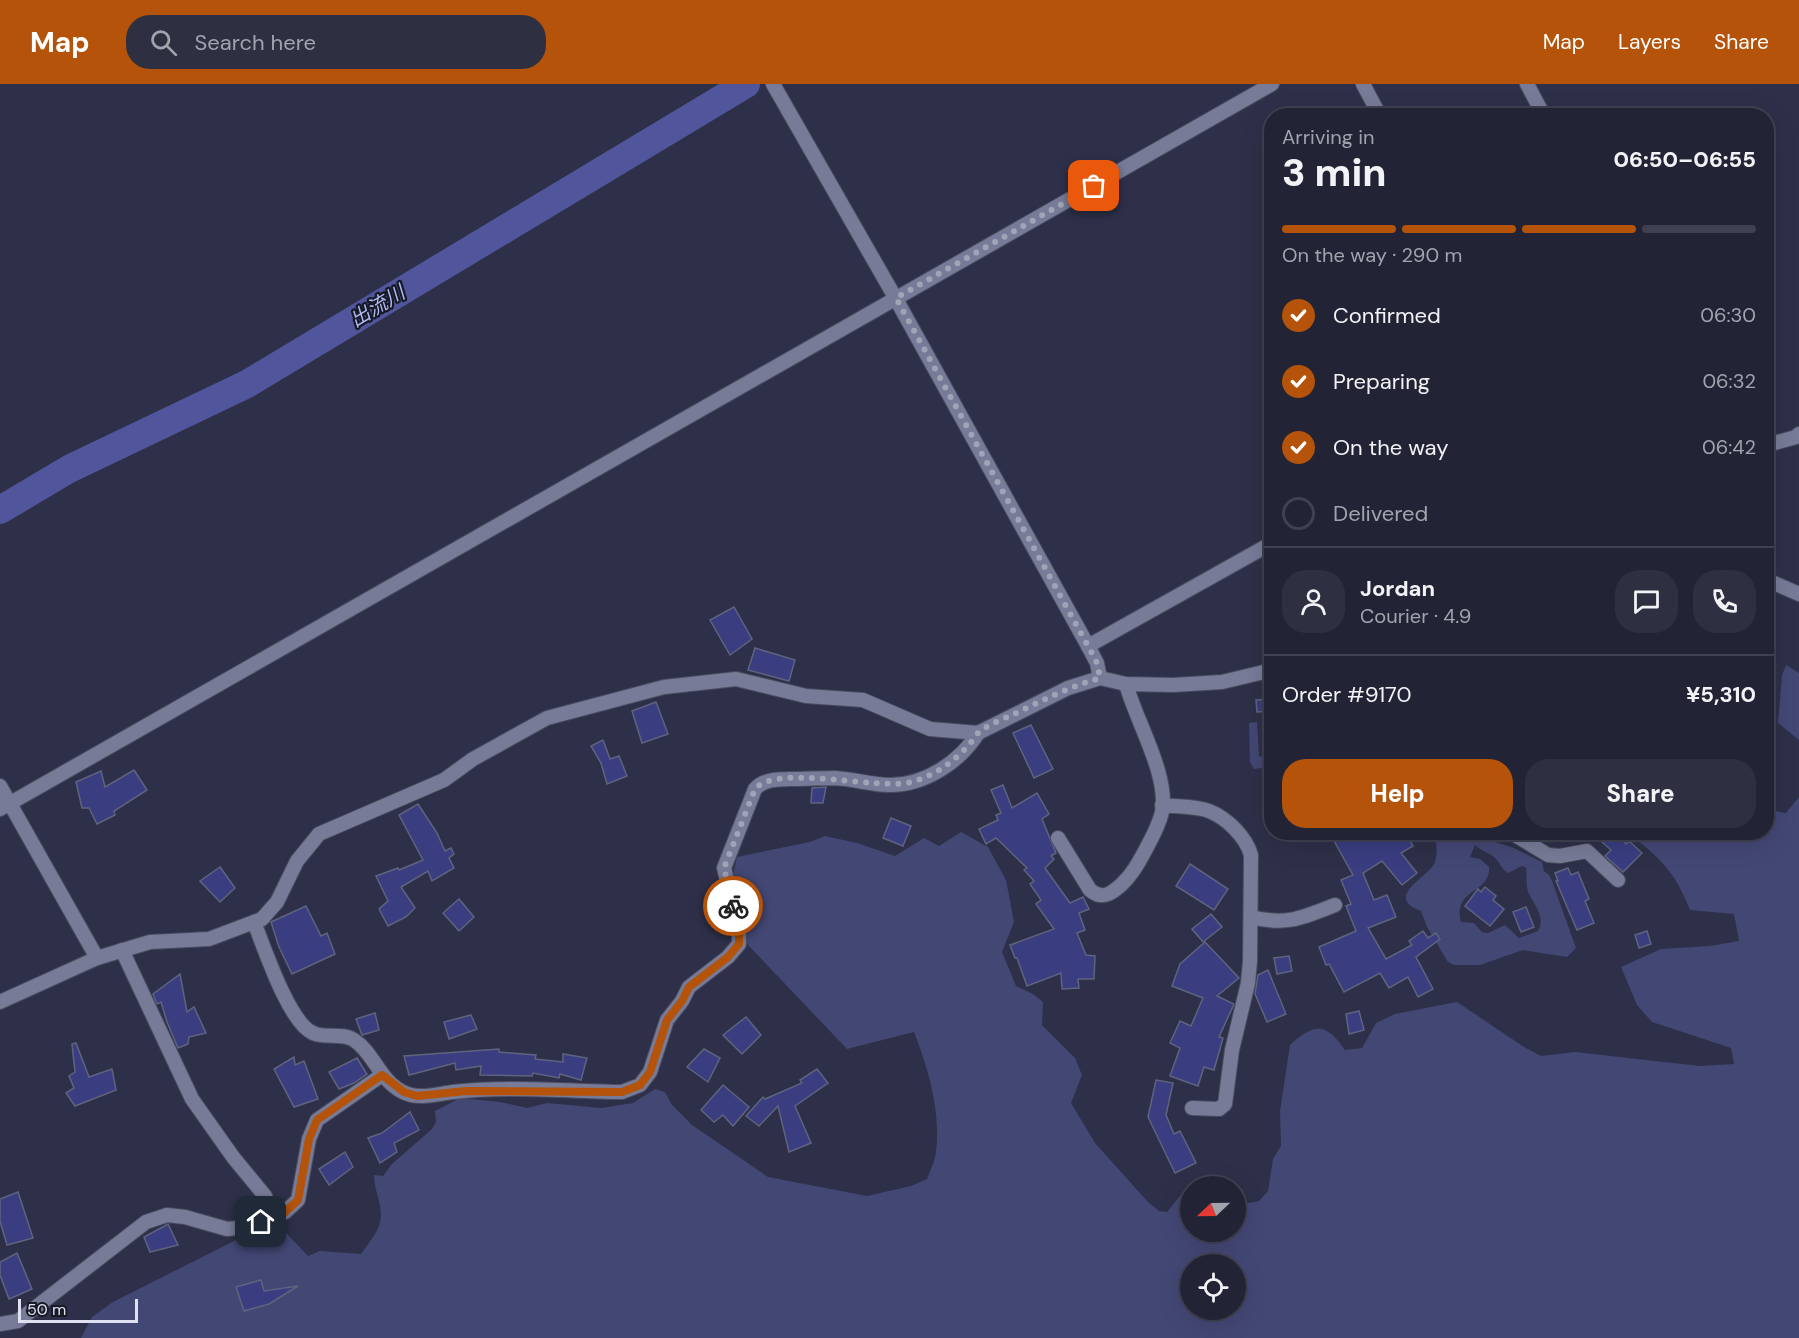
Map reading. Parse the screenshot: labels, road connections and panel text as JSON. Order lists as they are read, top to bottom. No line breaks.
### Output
{"water":["出流川"],"scale_bar":"50 m","north":"left","page":{"header":"Map","search":"Search here","nav":["Map","Layers","Share"],"heading":["3 min","Arriving in","06:50–06:55"],"panel":["Jordan","Courier · 4.9","Order #9170","¥5,310"],"bar":"On the way · 290 m","list":[["Confirmed","06:30"],["Preparing","06:32"],["On the way","06:42"],"Delivered"],"buttons":["Help","Share"],"scale":"50 m"}}
